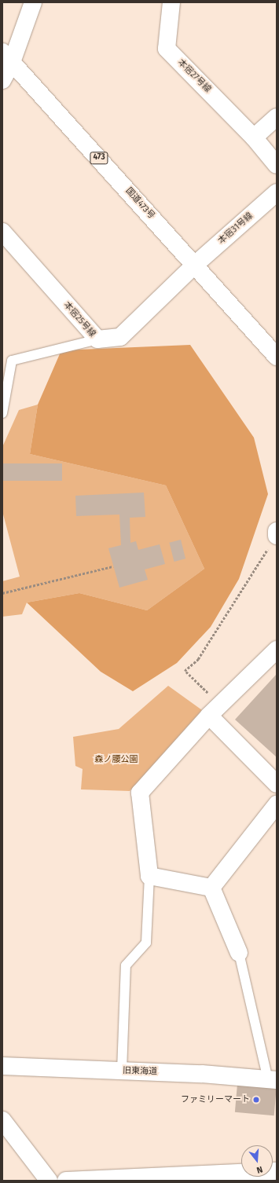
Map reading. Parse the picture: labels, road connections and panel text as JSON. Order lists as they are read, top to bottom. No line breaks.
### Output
{"streets":{"main road":["本宿27号線","473","国道473号","本宿31号線","本宿25号線","旧東海道"]},"crossings":[["国道473号","本宿31号線"],["国道473号","本宿25号線"],["本宿31号線","本宿25号線"]],"parks":["森ノ腰公園"],"places":["ファミリーマート"],"north":"bottom"}
